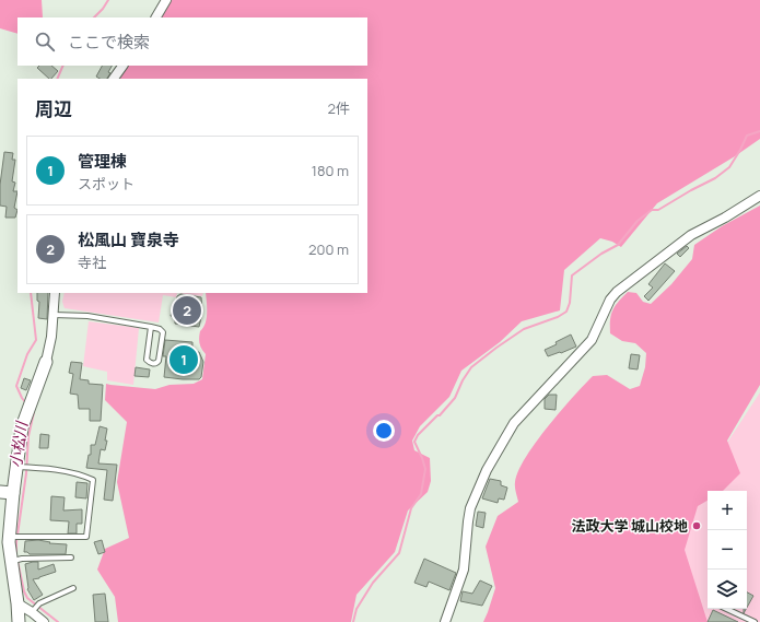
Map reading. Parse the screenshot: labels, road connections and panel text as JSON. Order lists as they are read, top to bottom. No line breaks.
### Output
{"water":["小松川"],"places":["法政大学 城山校地"],"page":{"search":"ここで検索","heading":["周辺","2件"],"list":[{"mark":"1","name":"管理棟","note":"スポット","value":"180 m"},{"mark":"2","name":"松風山 寶泉寺","note":"寺社","value":"200 m"}],"pins":["2","1"],"map_buttons":["+","−"]}}
